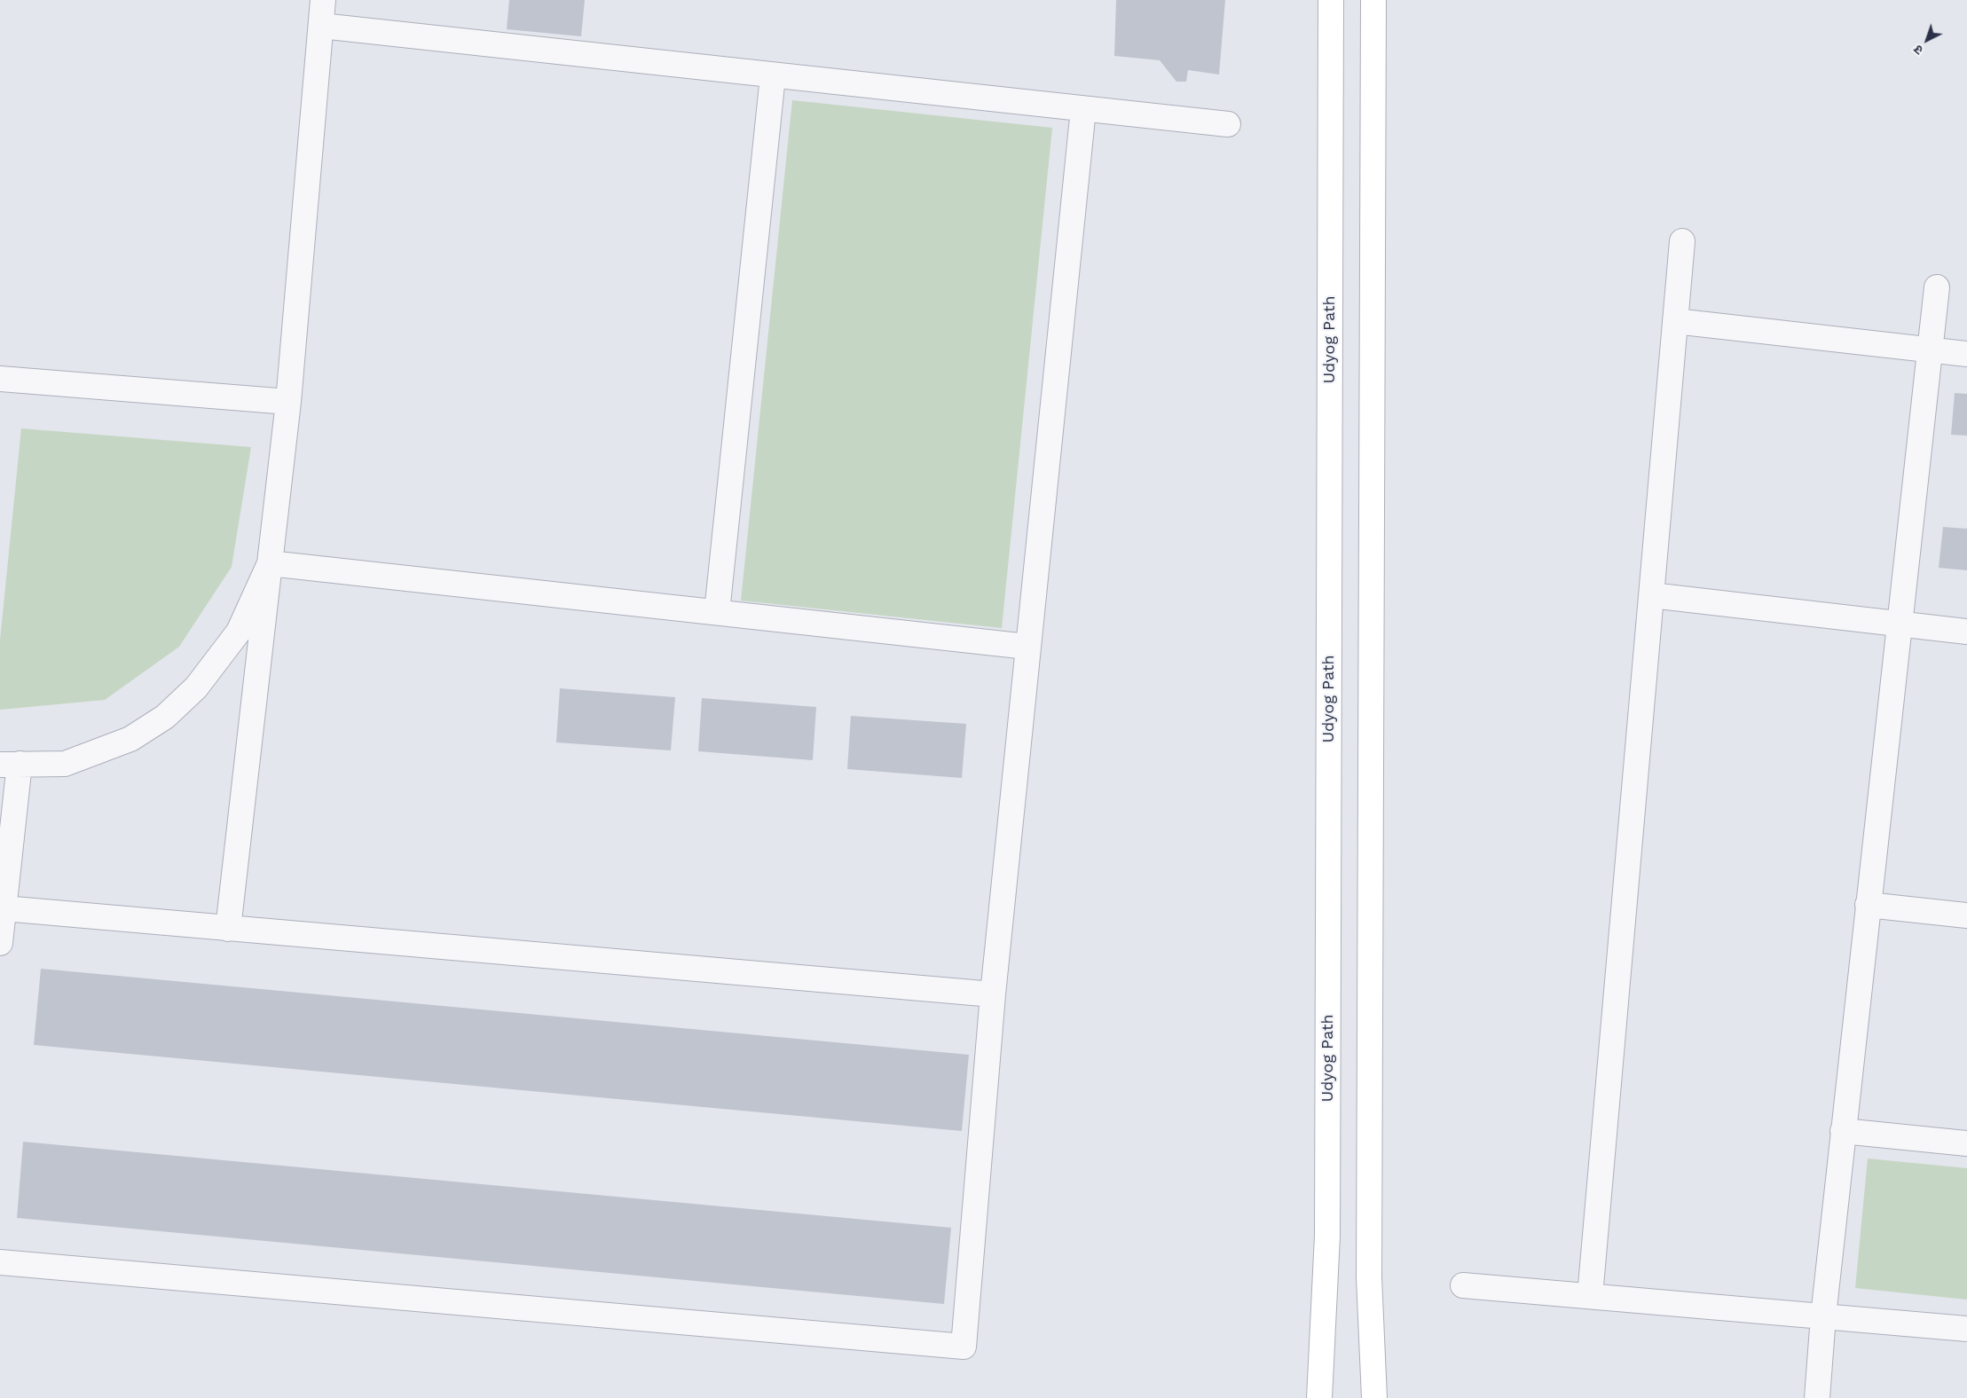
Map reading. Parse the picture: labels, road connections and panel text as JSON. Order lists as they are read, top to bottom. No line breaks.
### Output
{"streets":{"main road":["Udyog Path"]},"north":"bottom left"}
